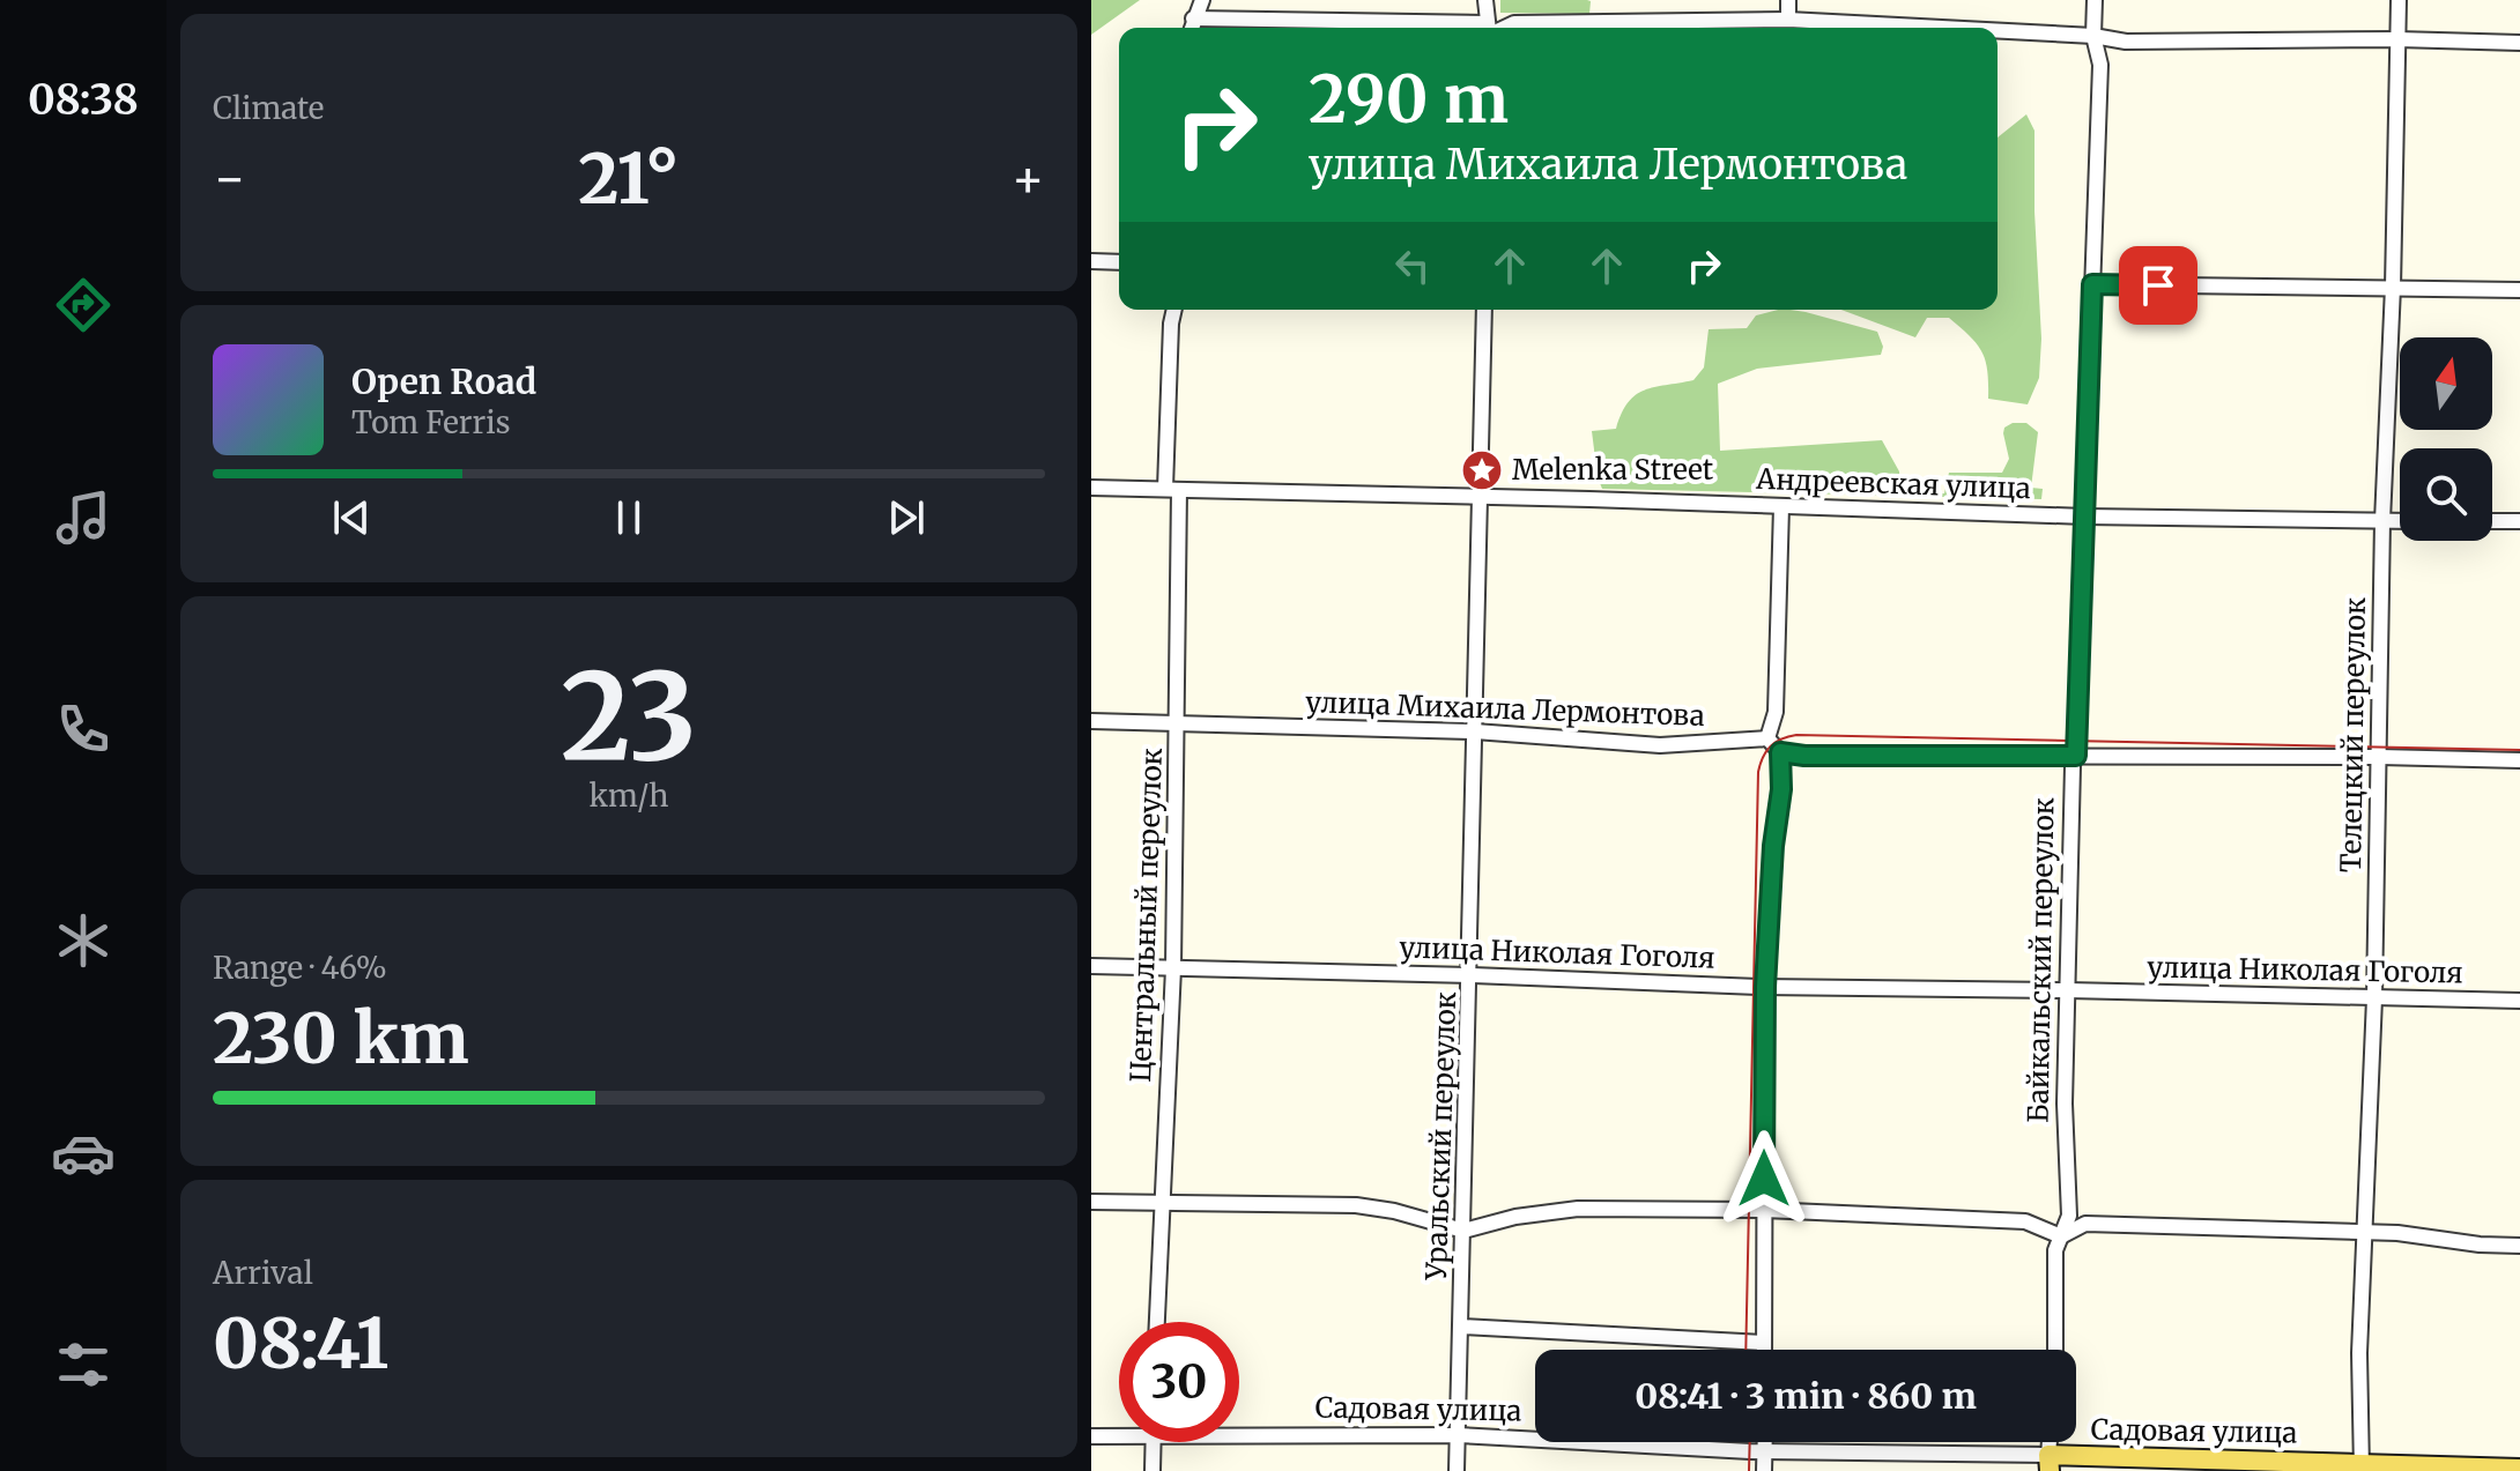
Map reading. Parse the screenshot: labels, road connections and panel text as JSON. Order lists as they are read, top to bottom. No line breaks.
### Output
{"streets":{"main road":["Садовая улица"],"street":["Андреевская улица","улица Михаила Лермонтова","Телецкий переулок","Центральный переулок","улица Николая Гоголя","Байкальский переулок","Уральский переулок"]},"crossings":[["Андреевская улица","Телецкий переулок"],["Андреевская улица","Центральный переулок"],["Андреевская улица","Байкальский переулок"],["Андреевская улица","Уральский переулок"],["улица Михаила Лермонтова","Центральный переулок"],["улица Михаила Лермонтова","Уральский переулок"],["Телецкий переулок","улица Николая Гоголя"],["Телецкий переулок","Садовая улица"],["Центральный переулок","улица Николая Гоголя"],["улица Николая Гоголя","Байкальский переулок"],["улица Николая Гоголя","Уральский переулок"],["Уральский переулок","Садовая улица"]],"places":{"place":["Melenka Street"]},"north":"top","page":{"tabs":"08:38","tile":["Climate",["23","km/h"],["Range · 46%","230 km"],["Arrival","08:41"]],"turn":["290 m","улица Михаила Лермонтова"],"heat":["−","21°","+"],"song":["Open Road","Tom Ferris"],"limit":"30","trip":"08:41 · 3 min · 860 m"}}
